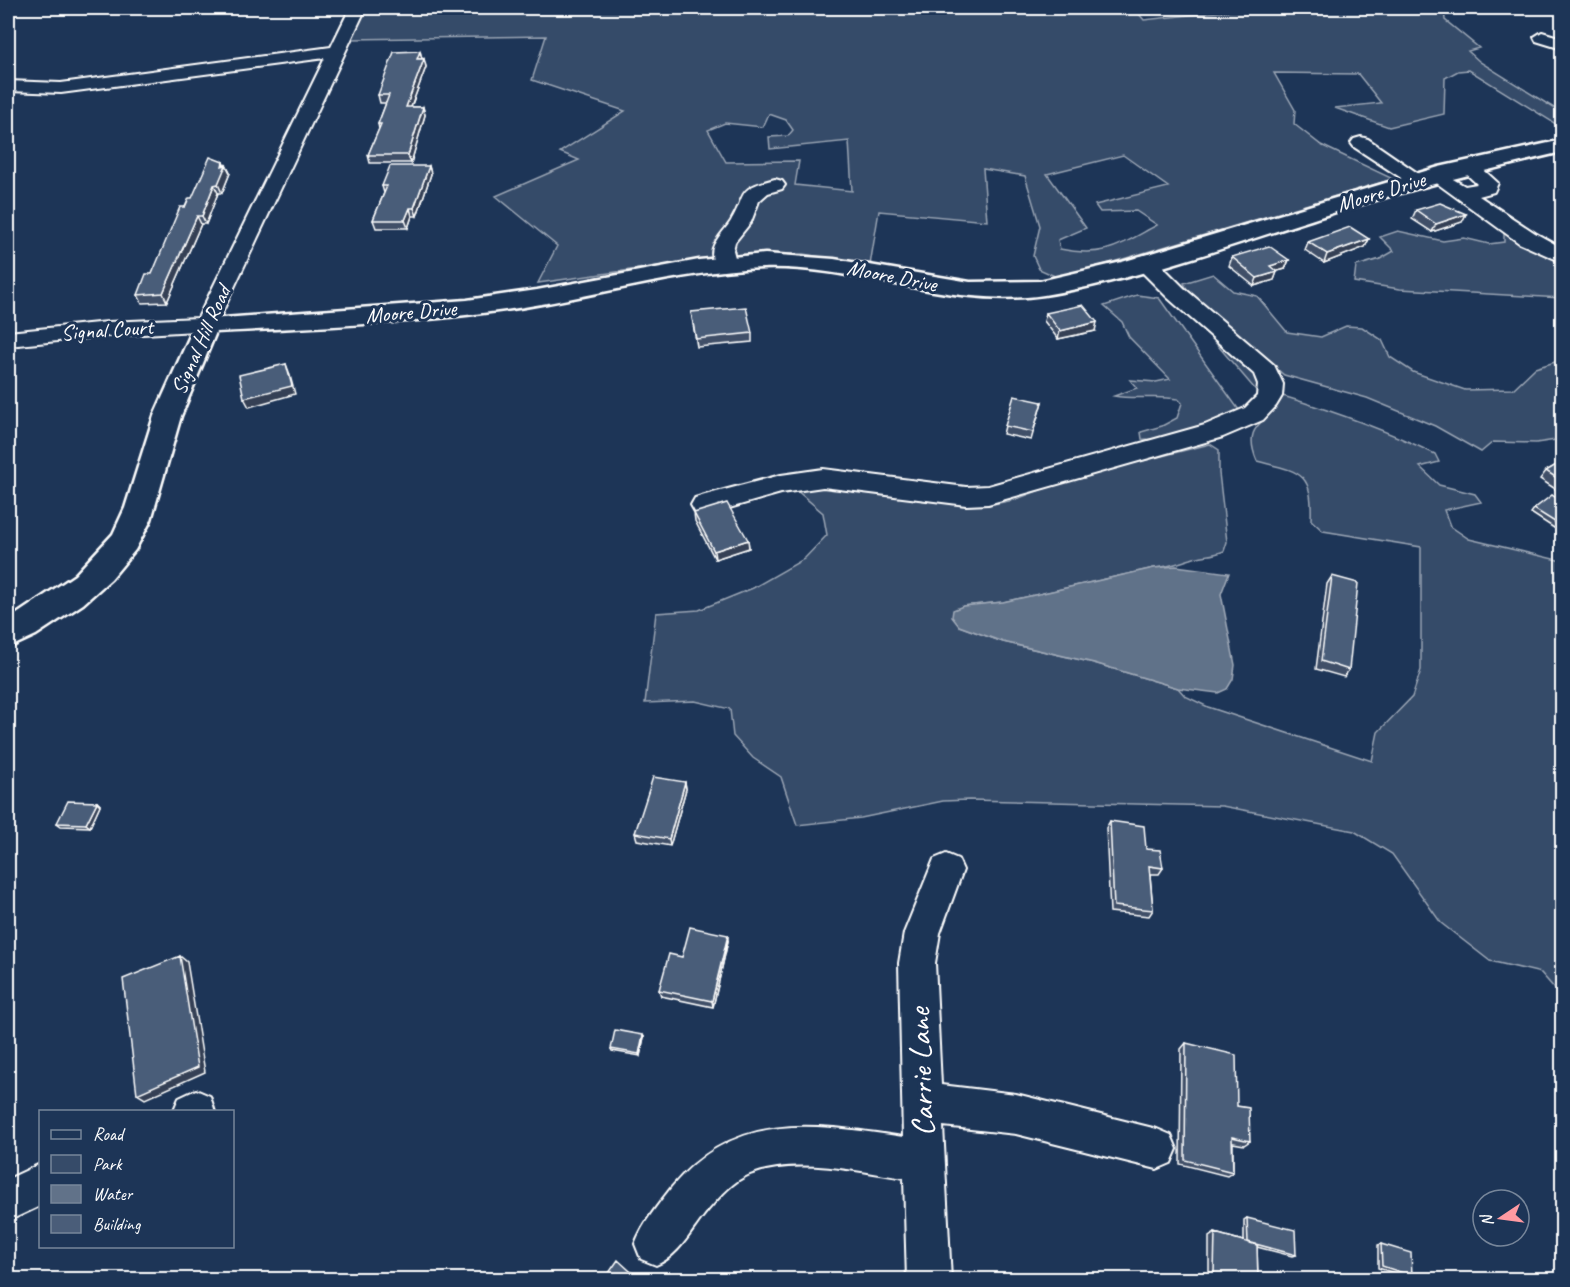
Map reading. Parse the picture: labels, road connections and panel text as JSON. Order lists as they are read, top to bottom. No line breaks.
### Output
{"streets":{"main road":["Moore Drive","Signal Hill Road"],"street":["Signal Court","Carrie Lane"]},"crossings":[["Moore Drive","Signal Court"],["Moore Drive","Signal Hill Road"],["Signal Court","Signal Hill Road"]],"legend":["Road","Park","Water","Building"],"north":"left"}
